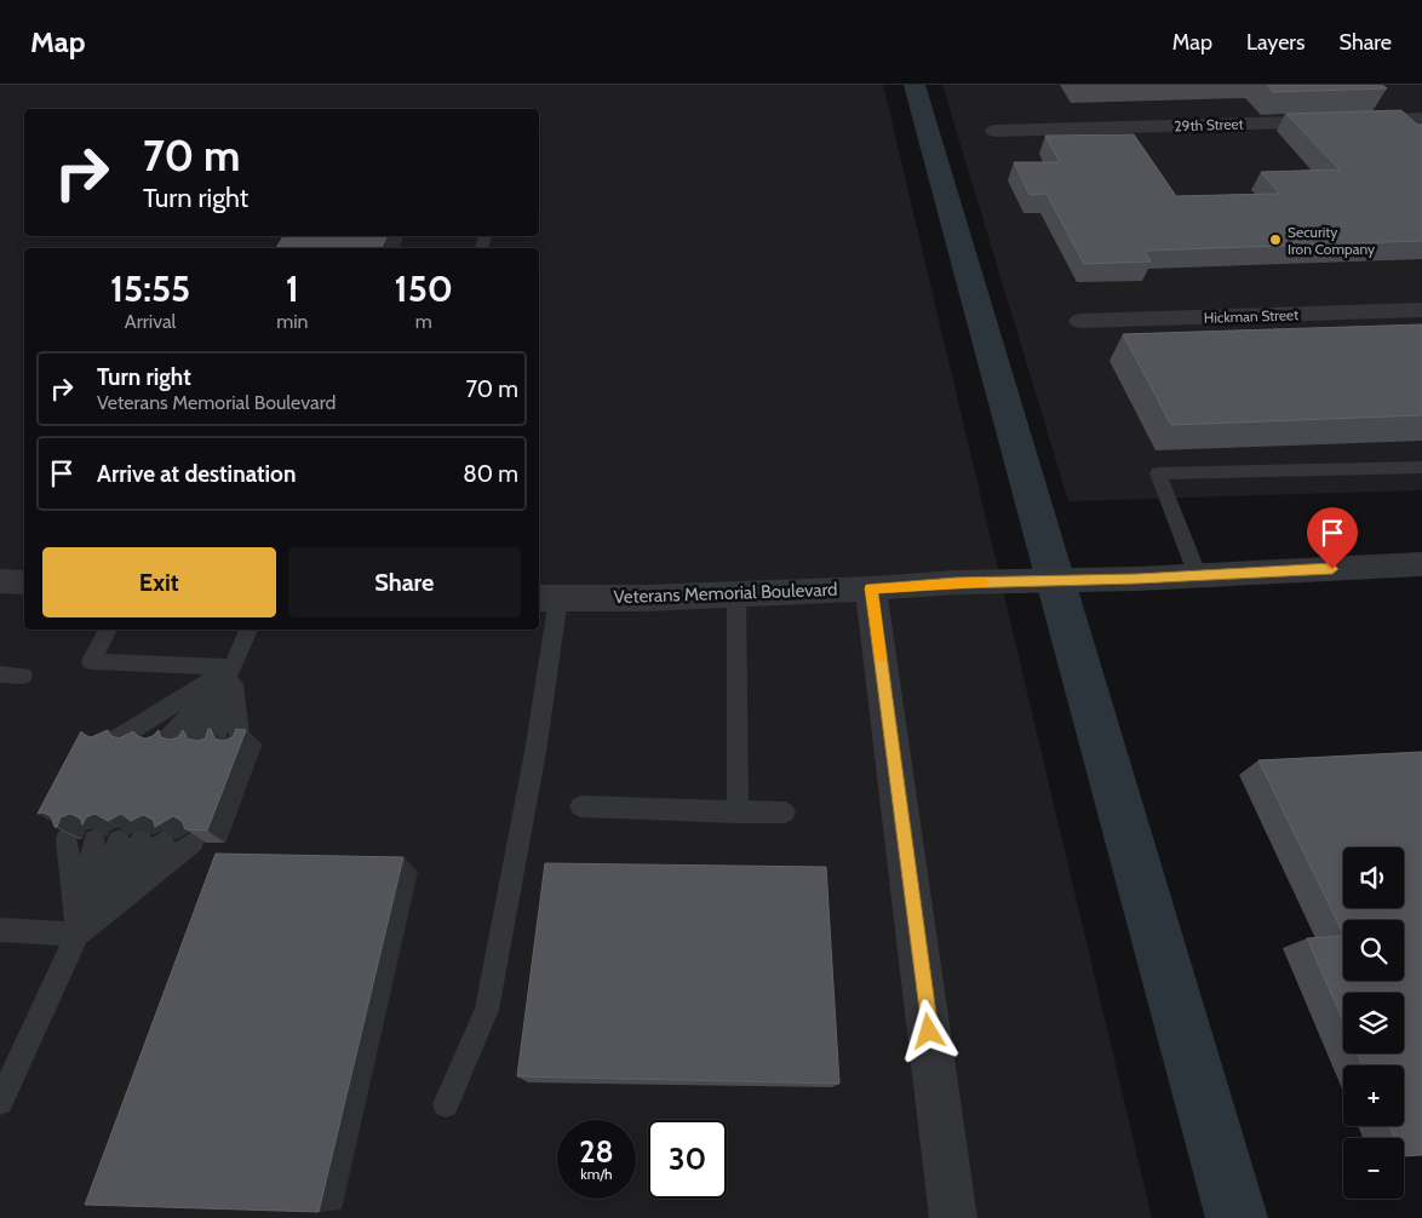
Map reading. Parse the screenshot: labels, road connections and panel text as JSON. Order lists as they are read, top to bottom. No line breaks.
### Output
{"streets":{"street":["29th Street","Hickman Street","Veterans Memorial Boulevard"]},"places":["Security Iron Company"],"page":{"header":"Map","nav":["Map","Layers","Share"],"turn":["70 m","Turn right"],"eta":["15:55","Arrival","1","min","150","m"],"list":[{"name":"Turn right","note":"Veterans Memorial Boulevard","value":"70 m"},{"name":"Arrive at destination","value":"80 m"}],"buttons":["Exit","Share"],"map_buttons":["+","−"],"speed":"28 km/h","limit":"30"}}
